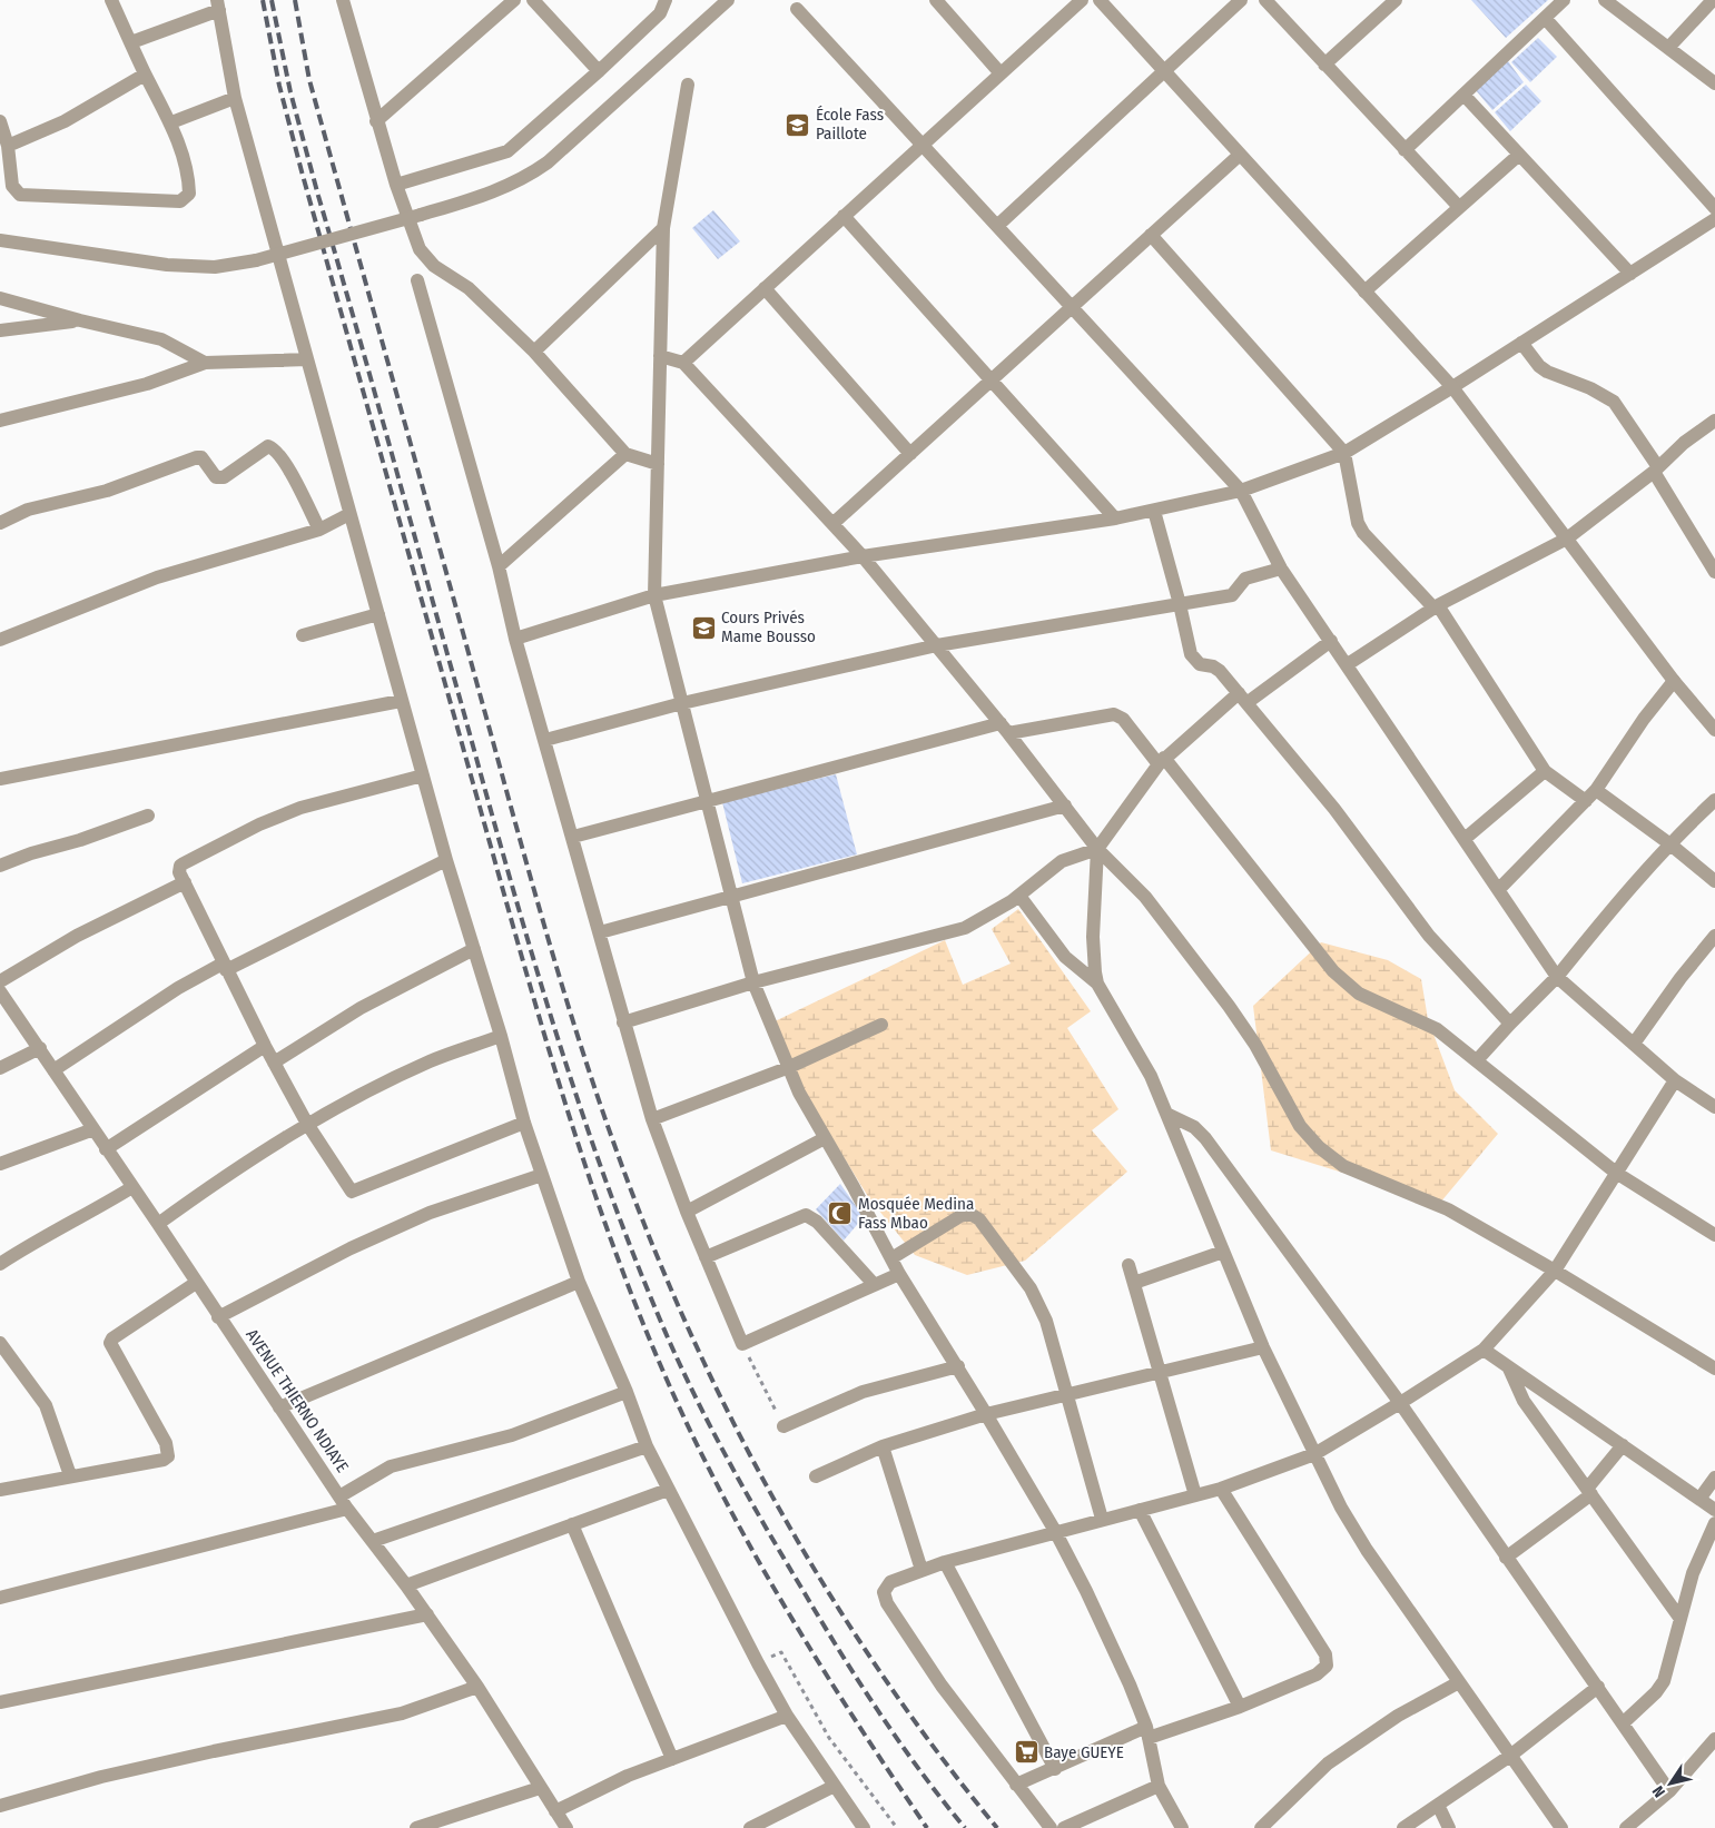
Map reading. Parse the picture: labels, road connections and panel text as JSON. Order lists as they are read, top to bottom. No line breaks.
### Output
{"streets":{"street":["AVENUE THIERNO NDIAYE"]},"places":{"school or university":["École Fass Paillote","Cours Privés Mame Bousso"],"mosque":["Mosquée Medina Fass Mbao"],"supermarket":["Baye GUEYE"]},"north":"bottom left"}
